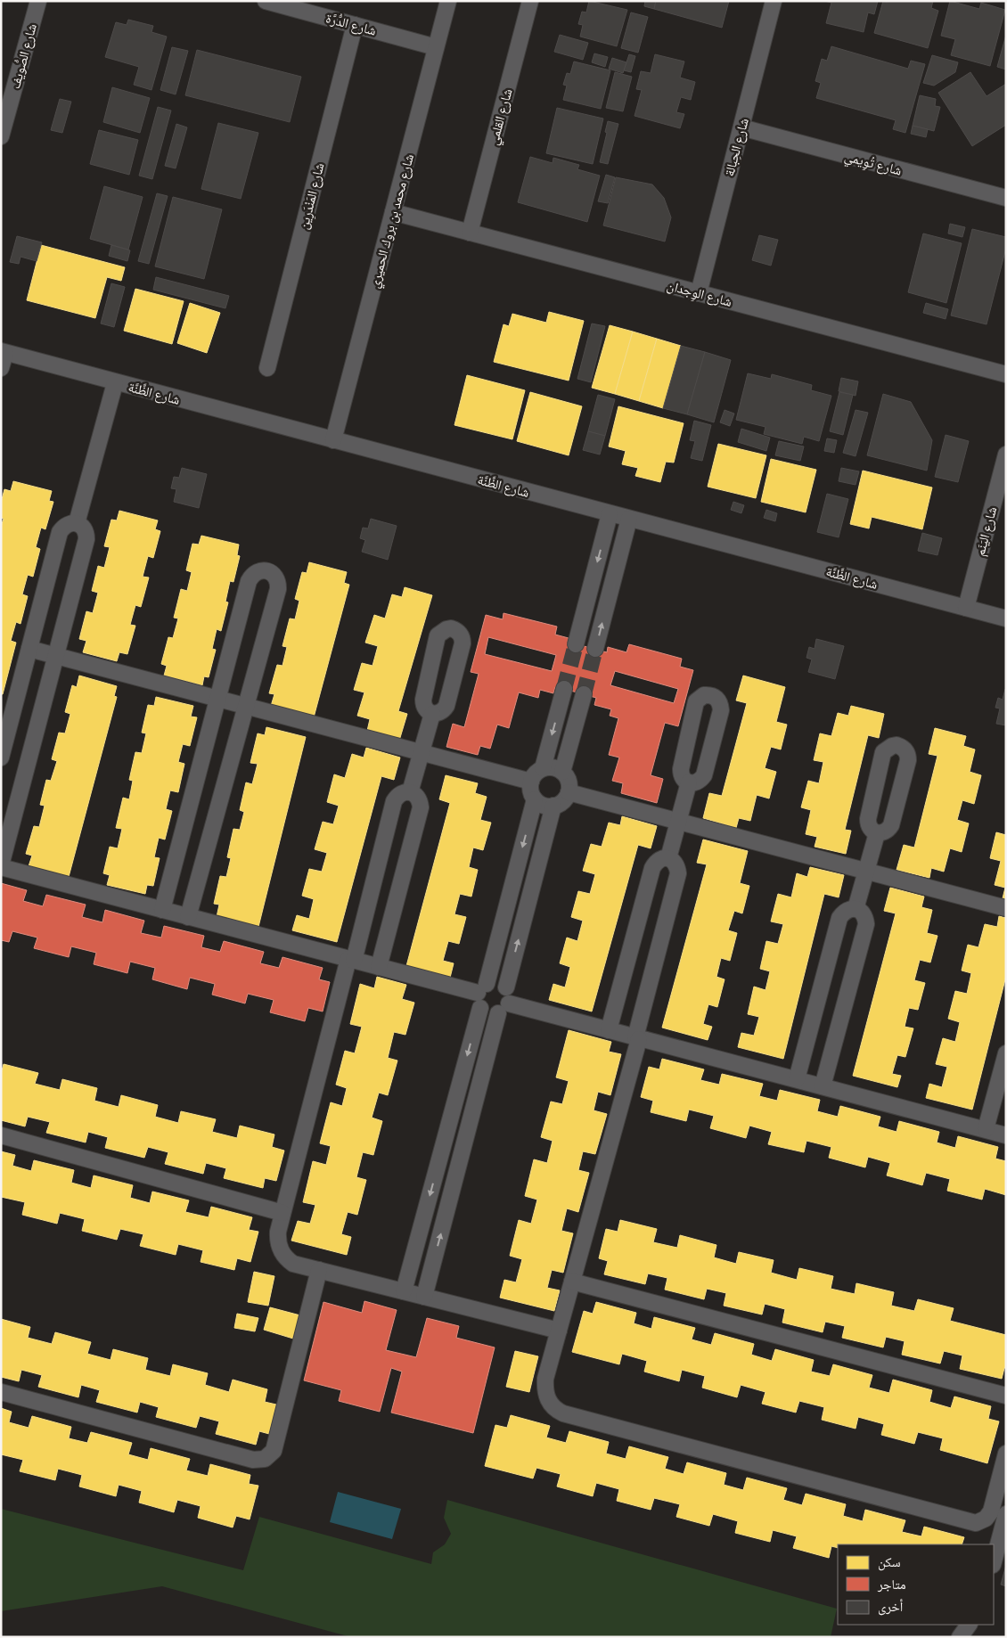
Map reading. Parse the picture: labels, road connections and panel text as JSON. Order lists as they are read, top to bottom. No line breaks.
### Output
{"streets":{"street":["شارع الدُّرَّة","شارع الصُّويف","شارع القلمي","شارع الحِبالة","شارع تُوِيمي","شارع المَنْدَرِين","شارع محمد بن بروك الحميري","شارع الوِجدان","شارع الظَّنَّة","شارع اليَنَم"]},"crossings":[["شارع الدُّرَّة","شارع المَنْدَرِين"],["شارع الدُّرَّة","شارع محمد بن بروك الحميري"],["شارع القلمي","شارع الوِجدان"],["شارع الحِبالة","شارع تُوِيمي"],["شارع الحِبالة","شارع الوِجدان"],["شارع محمد بن بروك الحميري","شارع الوِجدان"],["شارع محمد بن بروك الحميري","شارع الظَّنَّة"],["شارع الظَّنَّة","شارع اليَنَم"]],"legend":["سكن","متاجر","أخرى"]}
